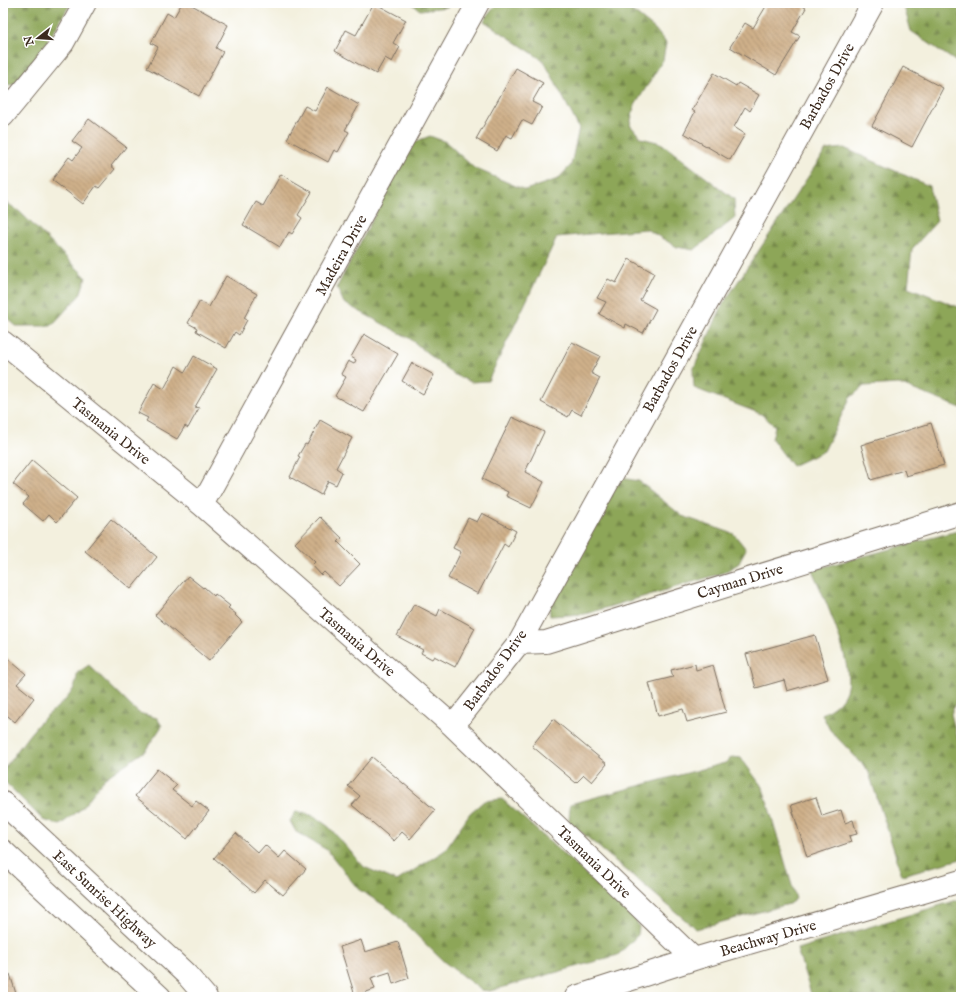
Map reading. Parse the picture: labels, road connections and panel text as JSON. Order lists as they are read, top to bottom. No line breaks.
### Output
{"streets":{"street":["Barbados Drive","Madeira Drive","Tasmania Drive","Cayman Drive","East Sunrise Highway","Beachway Drive"]},"crossings":[["Barbados Drive","Tasmania Drive"],["Barbados Drive","Cayman Drive"],["Madeira Drive","Tasmania Drive"],["Tasmania Drive","Beachway Drive"]],"north":"left"}
